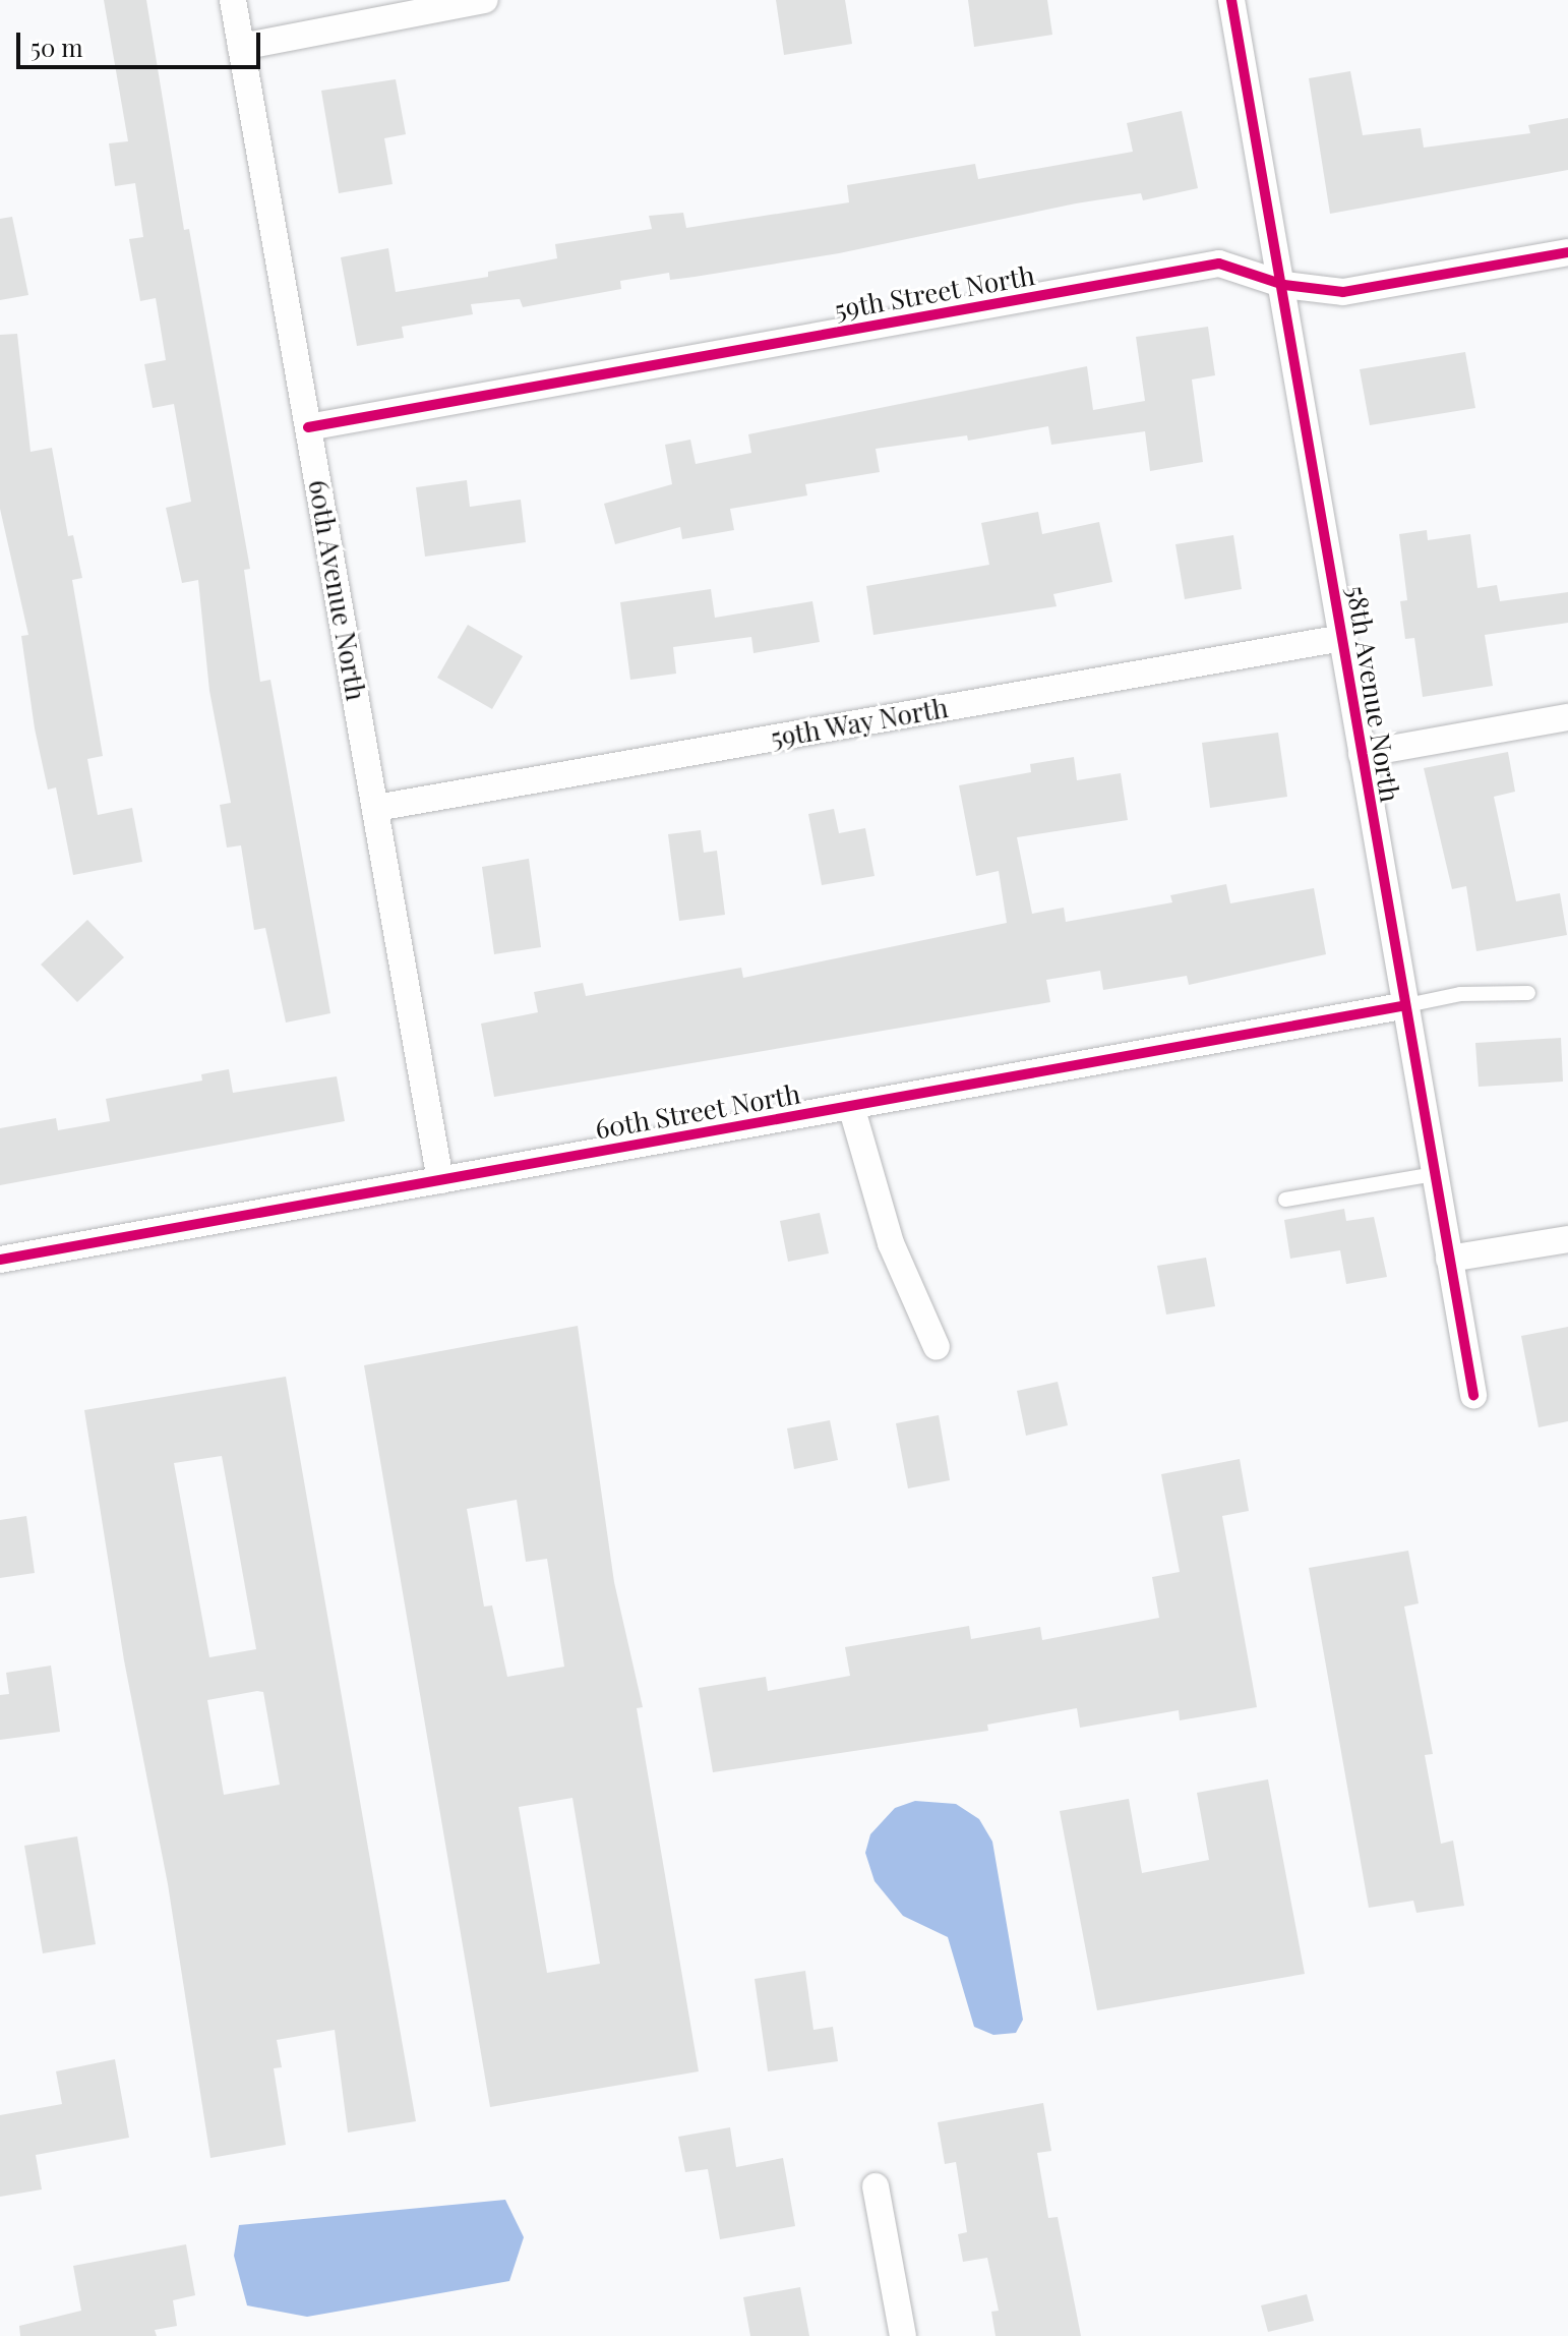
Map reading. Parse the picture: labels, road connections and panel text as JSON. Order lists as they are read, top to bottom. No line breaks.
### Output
{"streets":{"street":["59th Street North","60th Avenue North","58th Avenue North","59th Way North","60th Street North"]},"crossings":[["59th Street North","60th Avenue North"],["59th Street North","58th Avenue North"],["60th Avenue North","59th Way North"],["60th Avenue North","60th Street North"],["58th Avenue North","59th Way North"],["58th Avenue North","60th Street North"]],"scale_bar":"50 m"}
